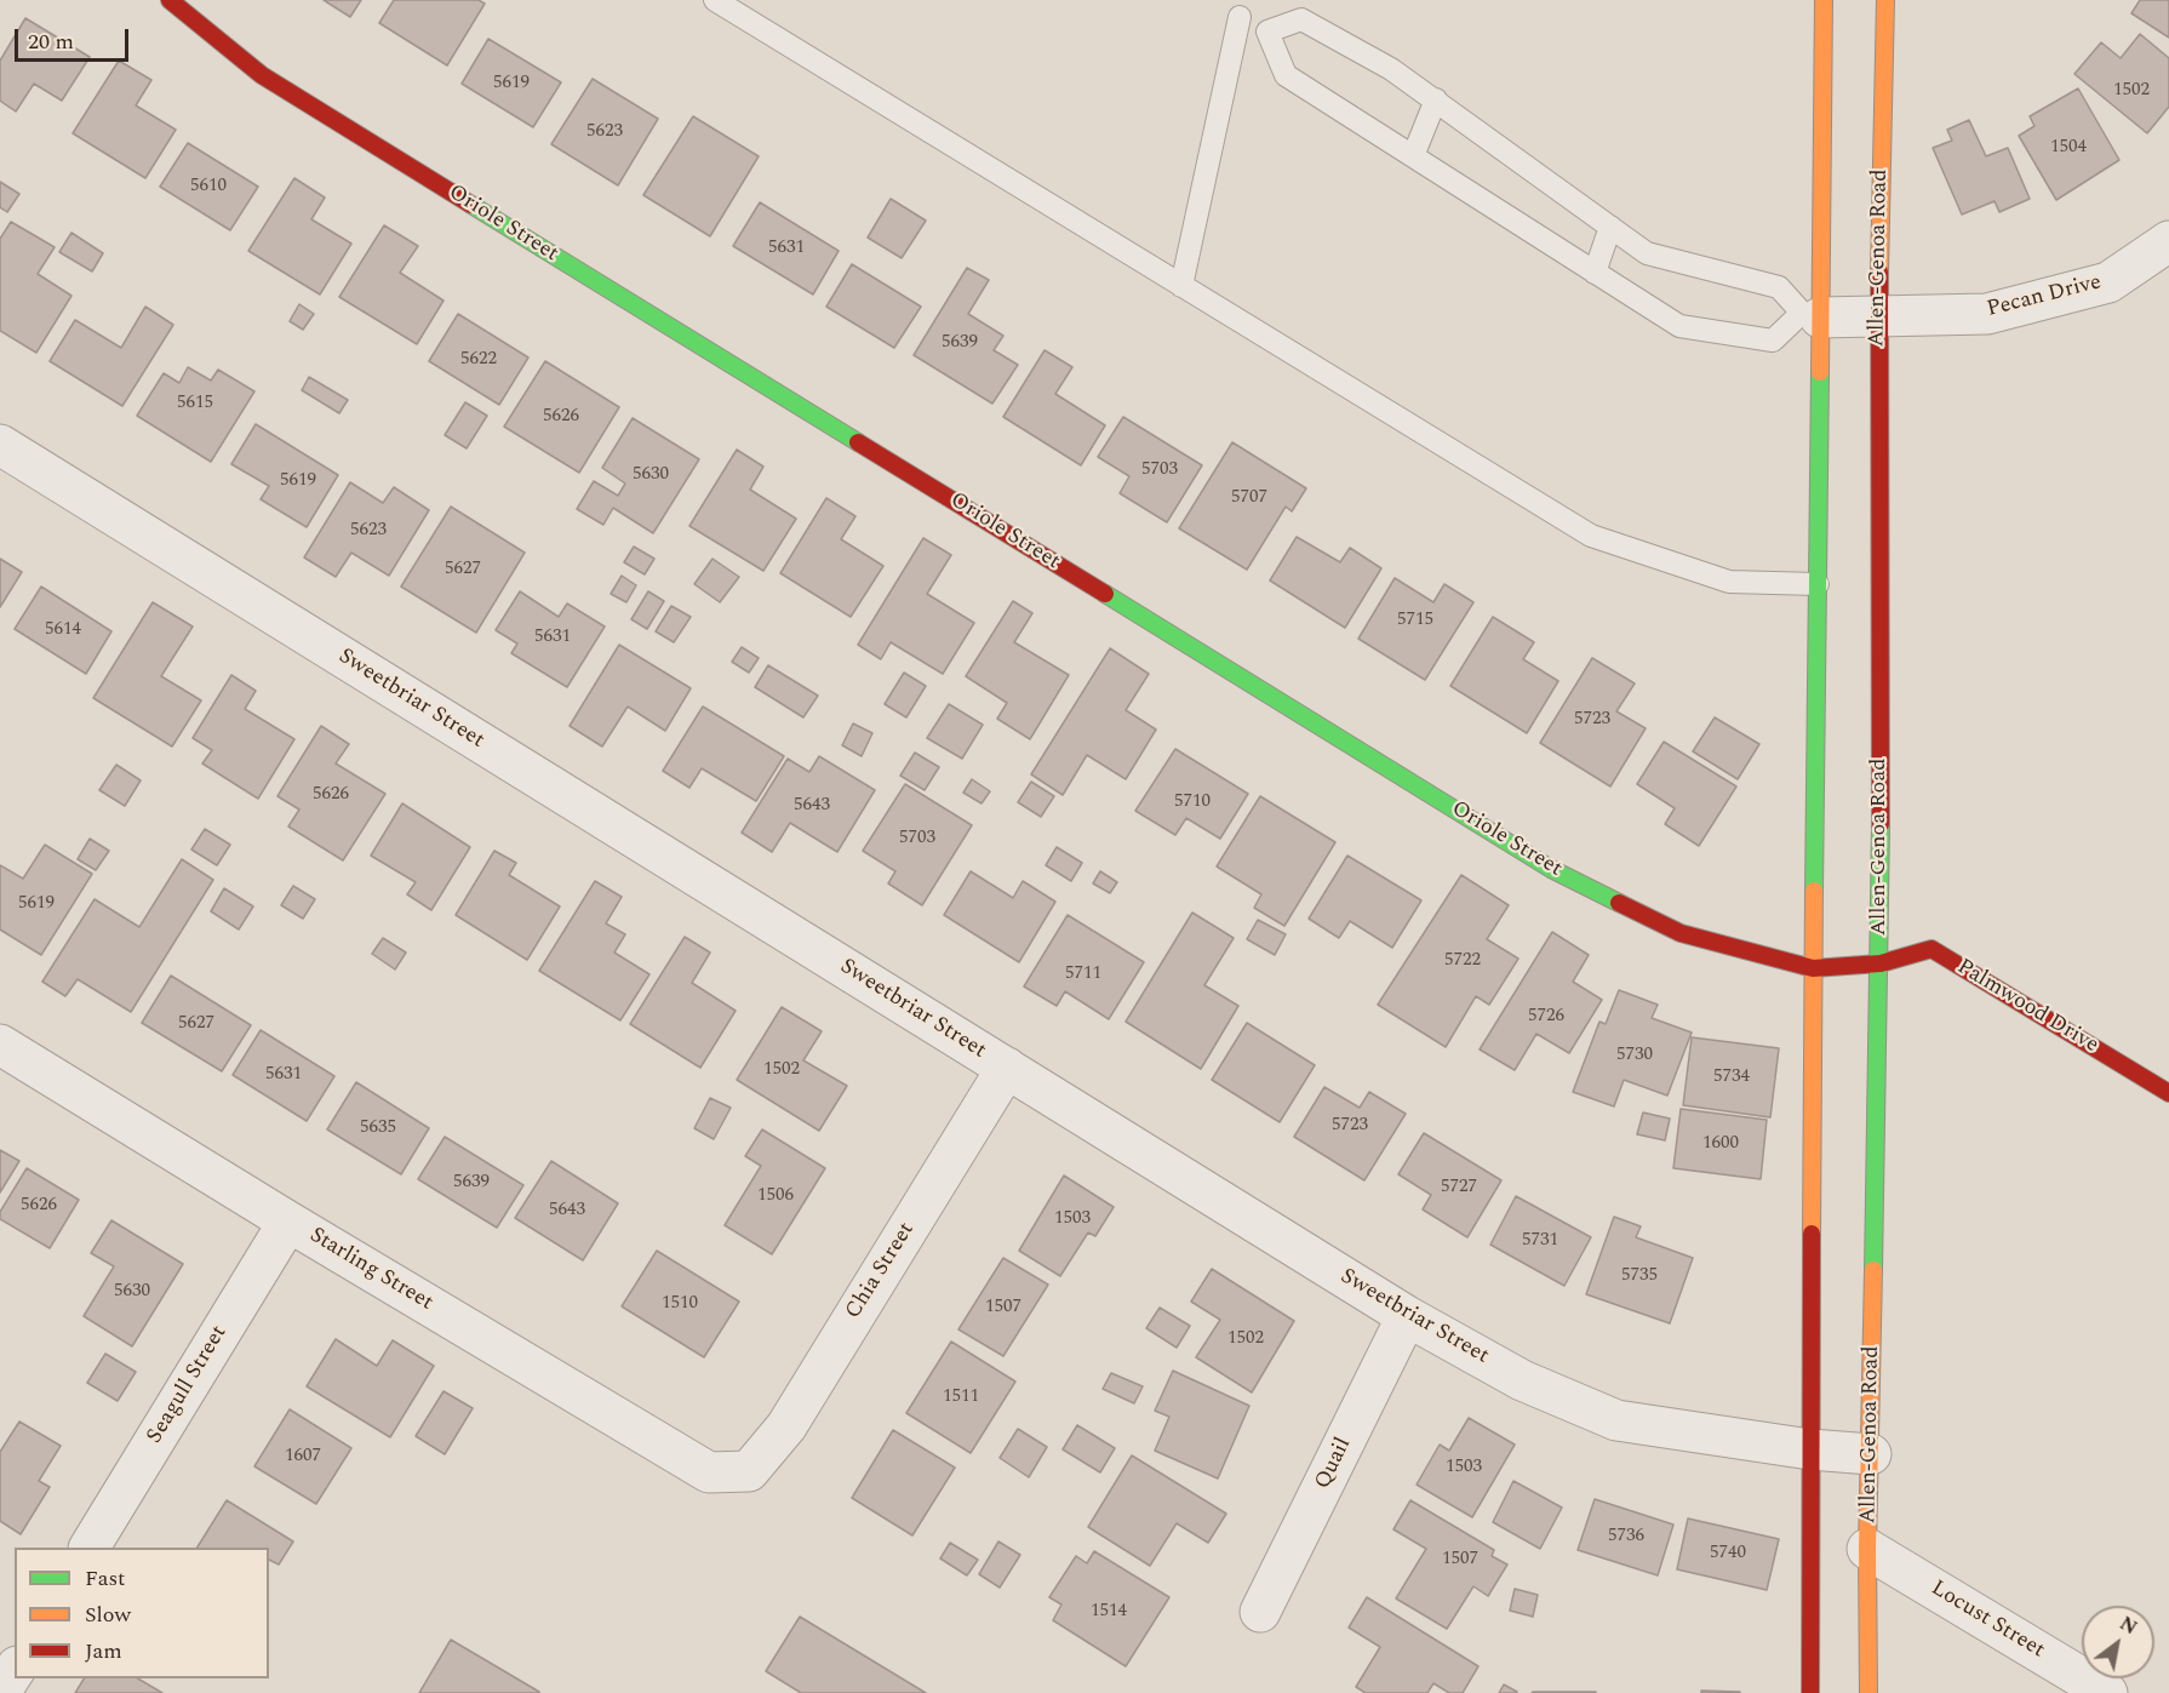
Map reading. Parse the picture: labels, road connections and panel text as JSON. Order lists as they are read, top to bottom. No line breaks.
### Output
{"streets":{"main road":["Oriole Street","Allen-Genoa Road","Palmwood Drive"],"street":["Pecan Drive","Sweetbriar Street","Starling Street","Chia Street","Seagull Street","Quail","Locust Street"]},"crossings":[["Oriole Street","Allen-Genoa Road"],["Oriole Street","Palmwood Drive"],["Allen-Genoa Road","Pecan Drive"],["Allen-Genoa Road","Sweetbriar Street"],["Allen-Genoa Road","Palmwood Drive"],["Allen-Genoa Road","Locust Street"],["Sweetbriar Street","Chia Street"],["Sweetbriar Street","Quail"],["Starling Street","Chia Street"],["Starling Street","Seagull Street"]],"house_numbers":["5619","1502","5623","1504","5610","5631","5639","5622","5615","5626","5703","5630","5619","5707","5623","5627","5715","5614","5631","5723","5626","5710","5643","5703","5619","5722","5711","5726","5627","5730","1502","5631","5734","5723","5635","1600","5639","5727","1506","5626","5643","1503","5731","5735","5630","1510","1507","1502","1511","1607","1503","5736","5740","1507","1514"],"legend":["Fast","Slow","Jam"],"scale_bar":"20 m","north":"top right"}
